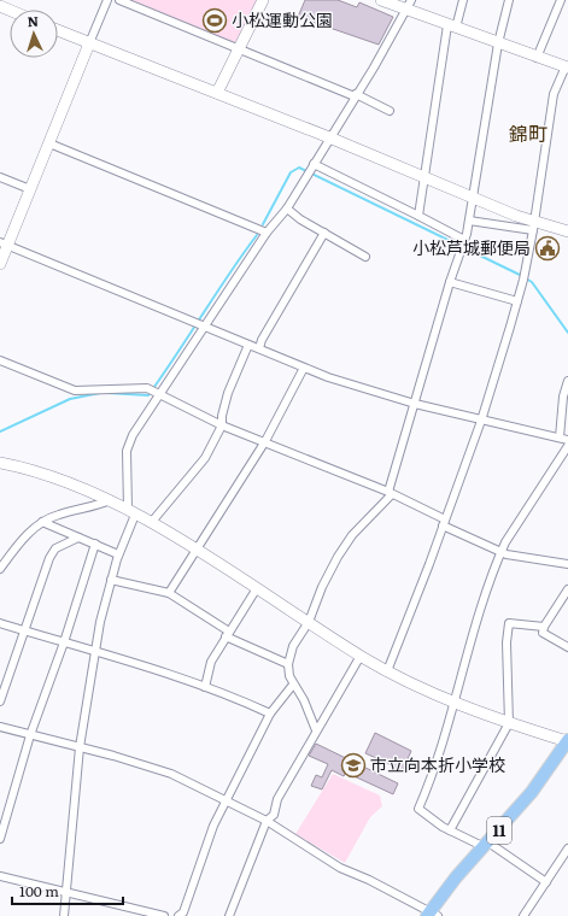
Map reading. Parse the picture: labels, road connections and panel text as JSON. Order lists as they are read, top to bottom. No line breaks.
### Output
{"streets":{"main road":["11"]},"districts":["錦町"],"places":{"sports":["小松運動公園"],"public building":["小松芦城郵便局"],"school or university":["市立向本折小学校"]},"scale_bar":"100 m","north":"top"}
